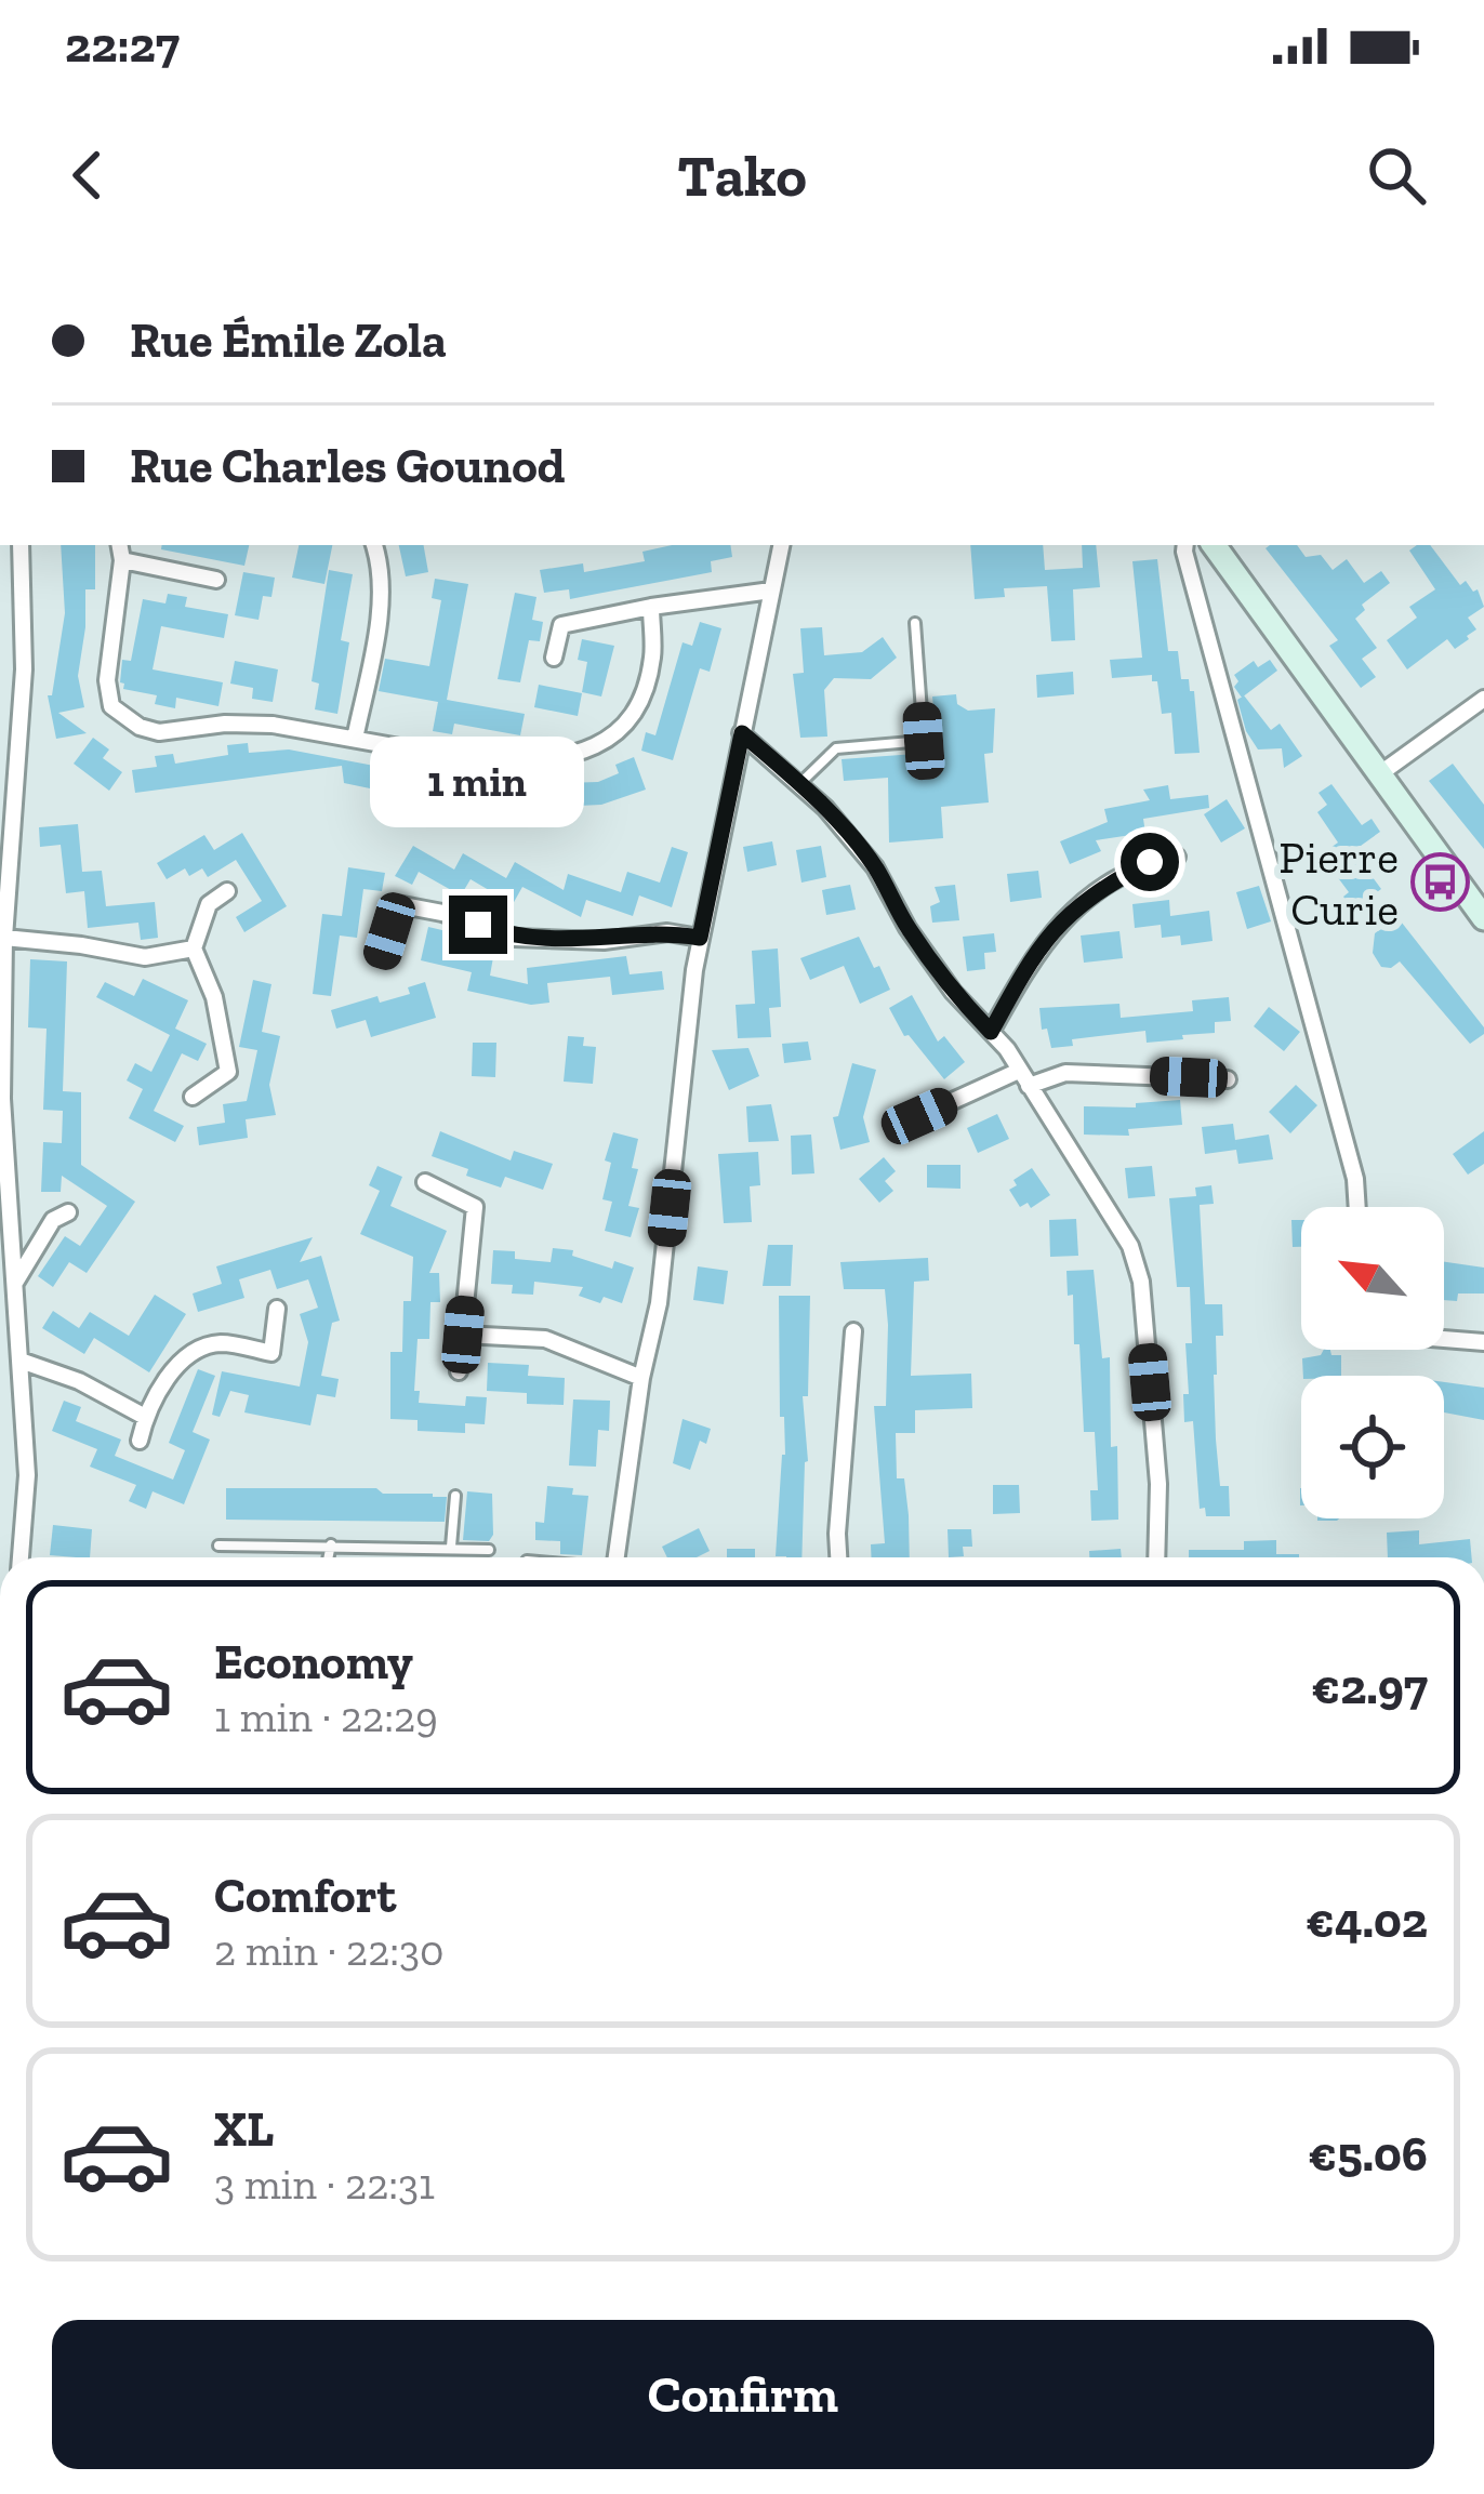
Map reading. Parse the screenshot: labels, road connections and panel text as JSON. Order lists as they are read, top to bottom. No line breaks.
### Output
{"places":{"bus stop":["Pierre Curie"]},"north":"top left","page":{"status":"22:27","header":"Tako","banner":["Rue Émile Zola","Rue Charles Gounod"],"bubble":"1 min","list":[{"name":"Economy","note":"1 min · 22:29","value":"€2.97"},{"name":"Comfort","note":"2 min · 22:30","value":"€4.02"},{"name":"XL","note":"3 min · 22:31","value":"€5.06"}],"buttons":"Confirm"}}
